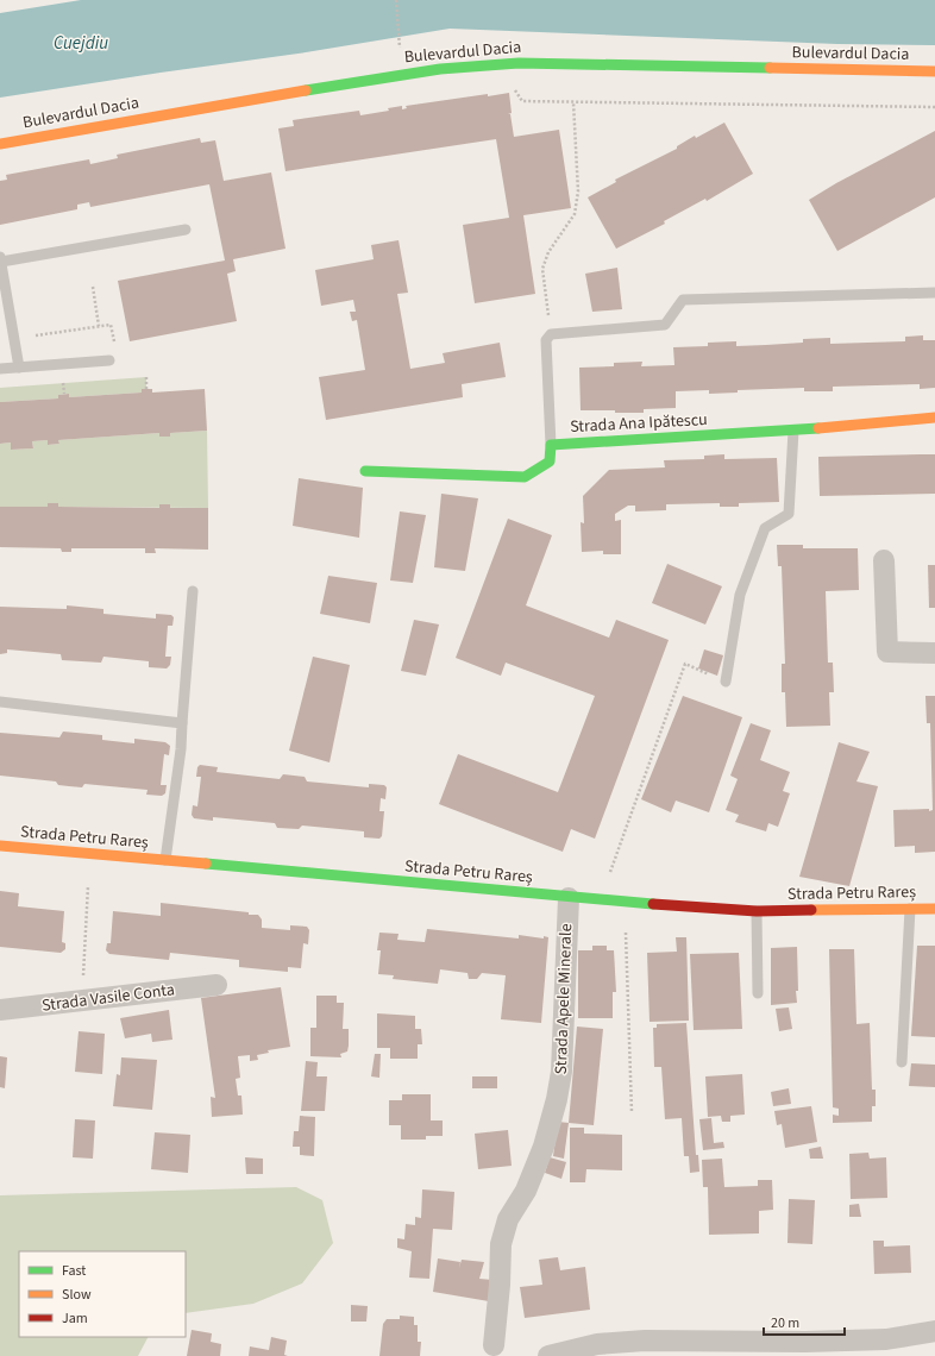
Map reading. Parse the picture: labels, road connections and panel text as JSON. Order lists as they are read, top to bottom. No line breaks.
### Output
{"streets":{"main road":["Bulevardul Dacia","Strada Ana Ipătescu","Strada Petru Rareș"],"street":["Strada Vasile Conta","Strada Apele Minerale"]},"crossings":[["Strada Petru Rareș","Strada Apele Minerale"]],"water":["Cuejdiu"],"legend":["Fast","Slow","Jam"],"scale_bar":"20 m"}
